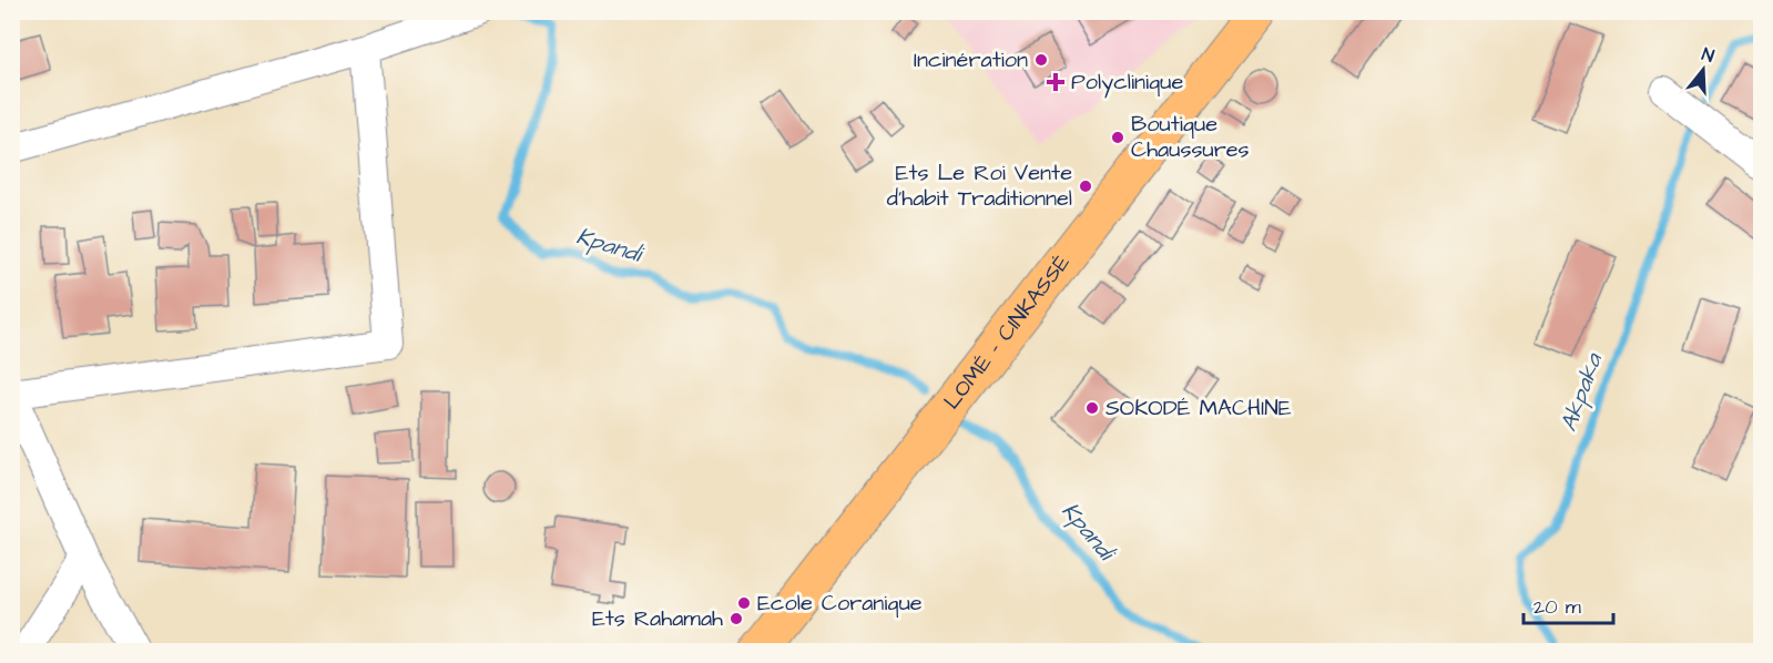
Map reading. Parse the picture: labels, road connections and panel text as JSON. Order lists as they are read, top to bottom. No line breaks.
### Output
{"streets":{"highway":["LOMÉ - CINKASSÉ"]},"water":["Kpandi","Akpaka"],"places":{"other":["Incinération","Boutique Chaussures","Ets Le Roi Vente d'habit Traditionnel","SOKODÉ MACHINE","Ecole Coranique","Ets Rahamah"],"health":["Polyclinique"]},"scale_bar":"20 m","north":"top"}
